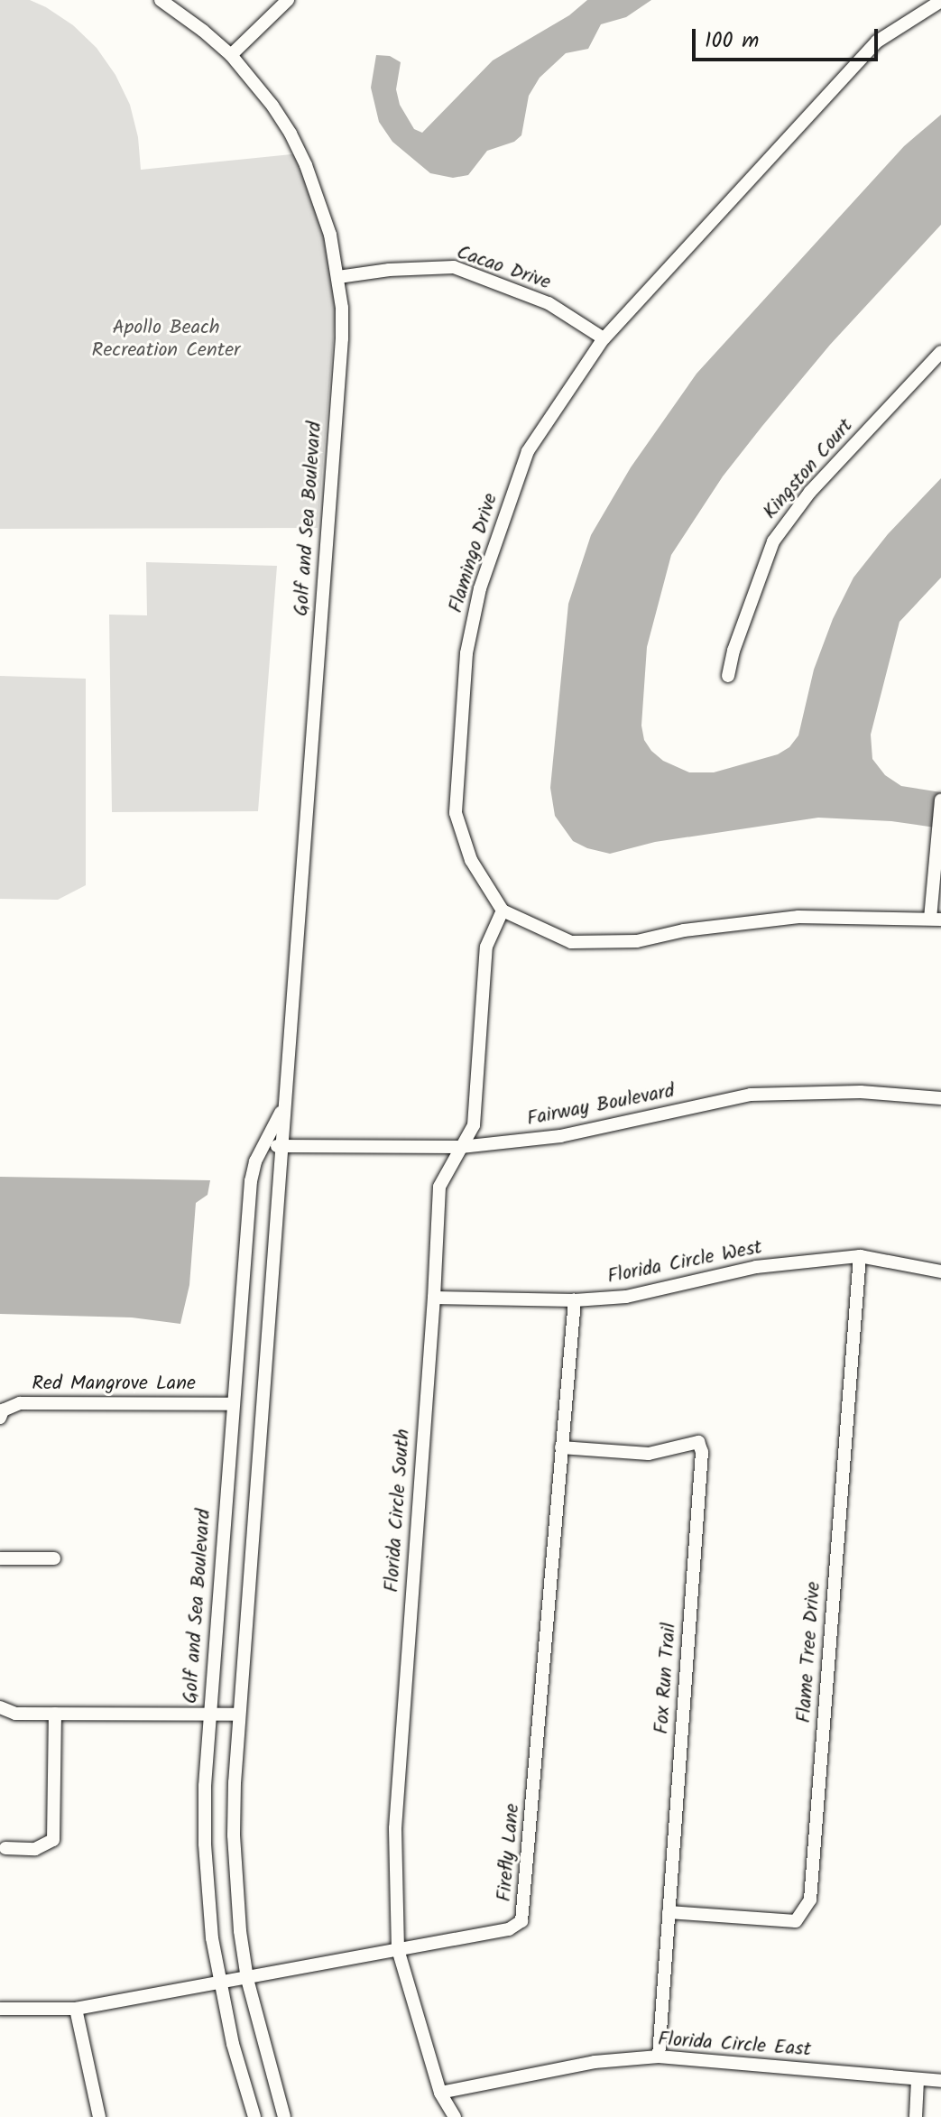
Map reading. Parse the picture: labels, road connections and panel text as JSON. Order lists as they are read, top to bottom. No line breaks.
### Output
{"streets":{"street":["Cacao Drive","Kingston Court","Golf and Sea Boulevard","Flamingo Drive","Fairway Boulevard","Florida Circle West","Red Mangrove Lane","Florida Circle South","Flame Tree Drive","Fox Run Trail","Firefly Lane","Florida Circle East"]},"crossings":[["Cacao Drive","Golf and Sea Boulevard"],["Cacao Drive","Flamingo Drive"],["Golf and Sea Boulevard","Fairway Boulevard"],["Golf and Sea Boulevard","Red Mangrove Lane"],["Golf and Sea Boulevard","Firefly Lane"],["Flamingo Drive","Florida Circle South"],["Fairway Boulevard","Florida Circle South"],["Florida Circle West","Florida Circle South"],["Florida Circle West","Flame Tree Drive"],["Florida Circle West","Firefly Lane"],["Florida Circle South","Firefly Lane"],["Florida Circle South","Florida Circle East"],["Flame Tree Drive","Fox Run Trail"],["Fox Run Trail","Firefly Lane"],["Fox Run Trail","Florida Circle East"]],"parks":["Apollo Beach Recreation Center"],"scale_bar":"100 m"}
